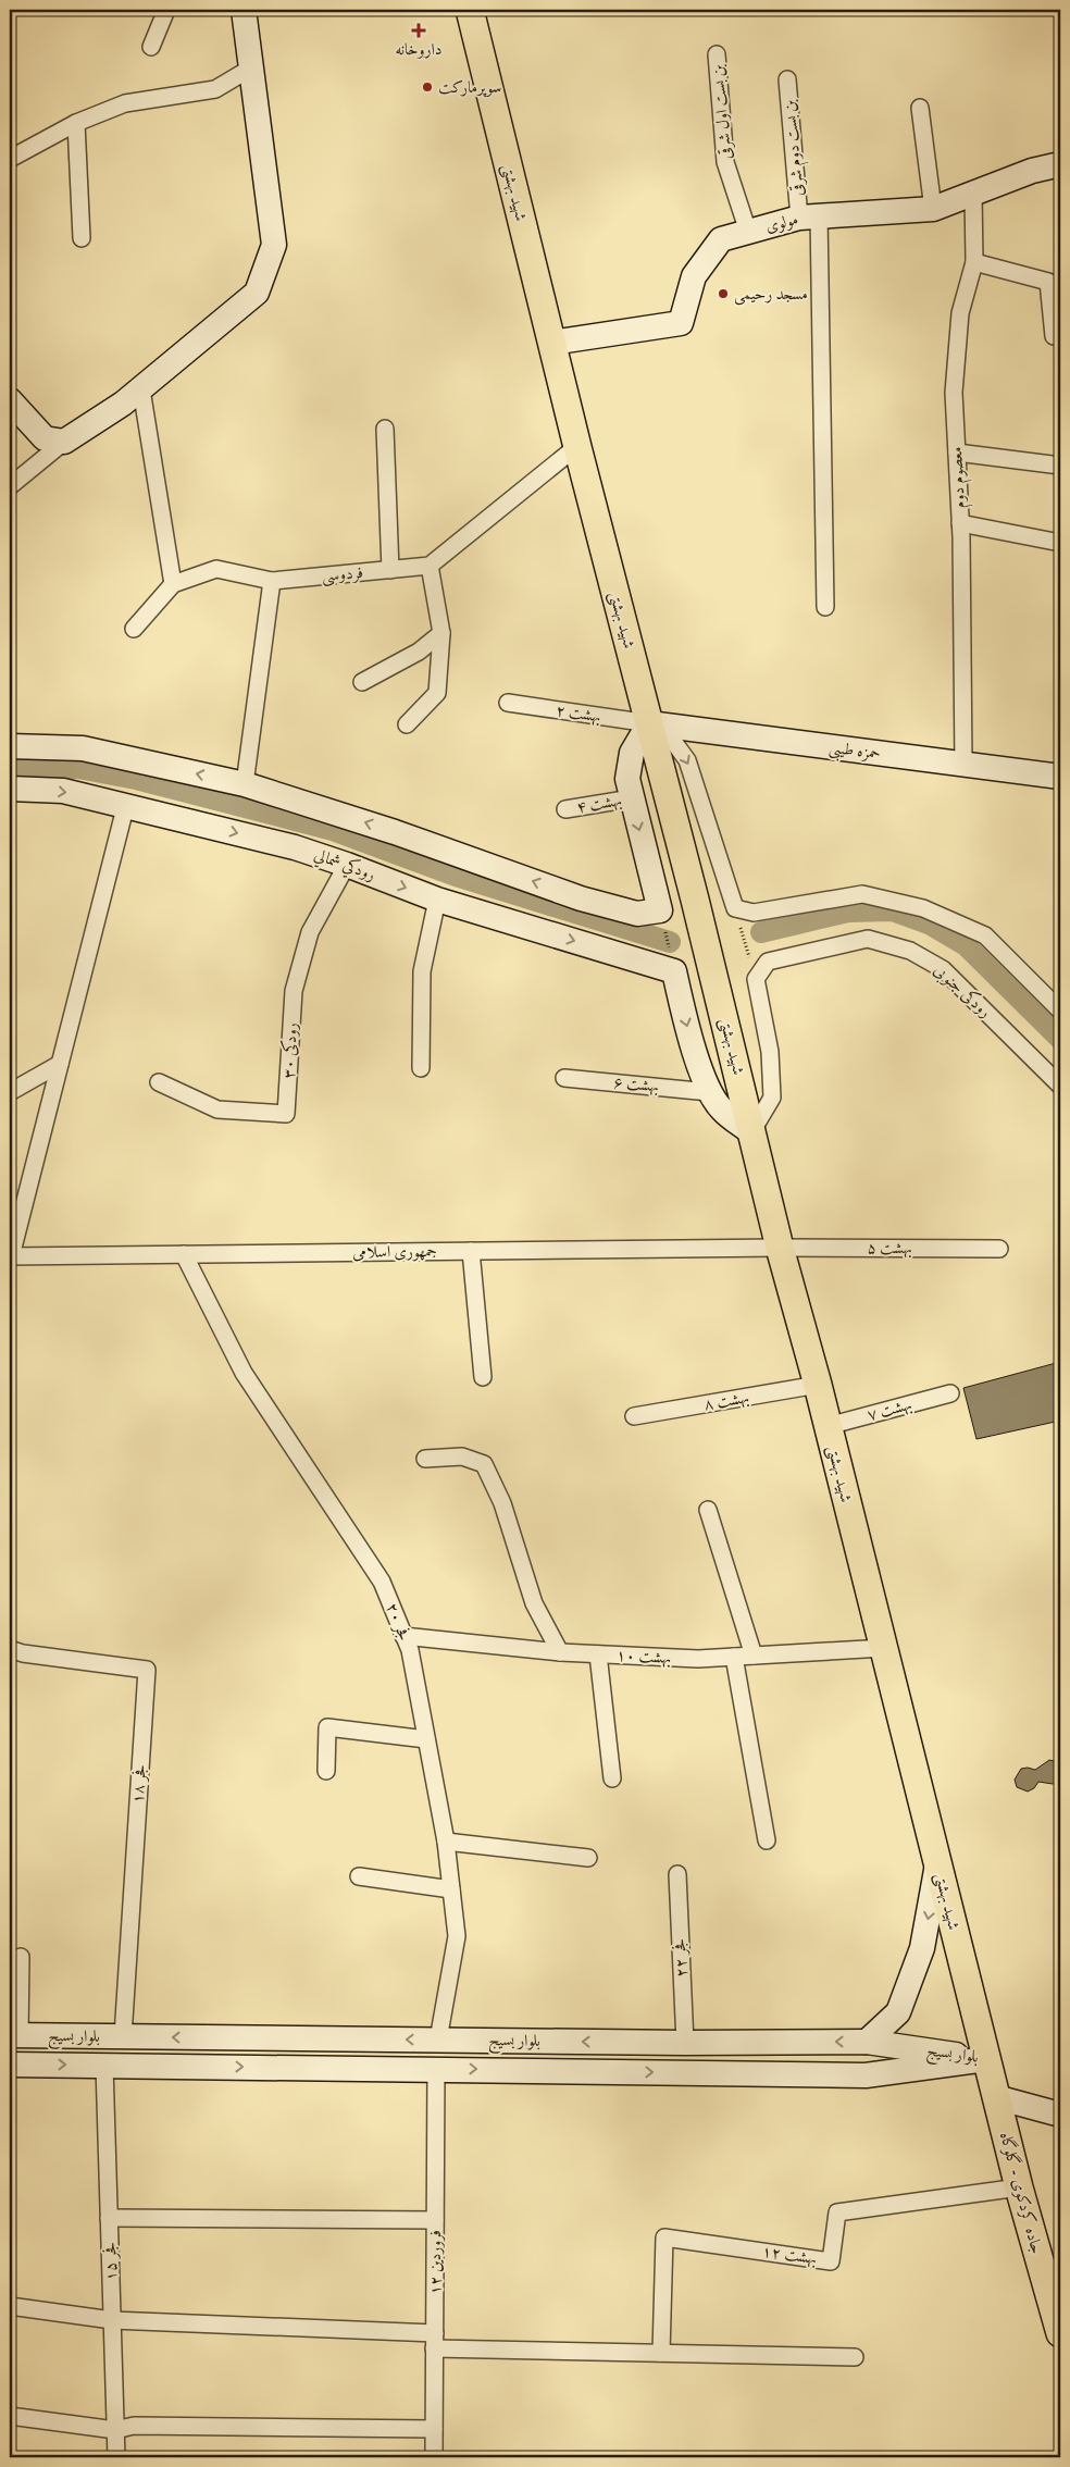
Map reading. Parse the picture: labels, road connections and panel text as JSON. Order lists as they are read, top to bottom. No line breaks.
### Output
{"streets":{"main road":["شهید بهشتی","جاده کردکوی - گلوگاه"],"street":["بن بست اول شرقی","بن بست دوم شرقی","مولوی","معصوم دوم","فردوسی","بهشت ۲","حمزه طیبی","بهشت ۴","رودکي شمالي","رودکی جنوبی","رودکی ۳۰","بهشت ۶","بهشت ۵","جمهوری اسلامی","بهشت ۸","بهشت ۷","فجر ۲۰","بهشت ۱۰","فجر ۱۸","فجر ۲۲","بلوار بسیج","بهشت ۱۲","فجر ۱۵","۱۲ فروردین"]},"crossings":[["بن بست اول شرقی","مولوی"],["بن بست دوم شرقی","مولوی"],["شهید بهشتی","مولوی"],["شهید بهشتی","بهشت ۲"],["شهید بهشتی","حمزه طیبی"],["شهید بهشتی","بهشت ۵"],["شهید بهشتی","جمهوری اسلامی"],["شهید بهشتی","بهشت ۸"],["شهید بهشتی","بهشت ۷"],["شهید بهشتی","بهشت ۱۰"],["شهید بهشتی","بلوار بسیج"],["شهید بهشتی","جاده کردکوی - گلوگاه"],["مولوی","معصوم دوم"],["معصوم دوم","حمزه طیبی"],["بهشت ۲","حمزه طیبی"],["رودکي شمالي","رودکی ۳۰"],["بهشت ۵","جمهوری اسلامی"],["جمهوری اسلامی","فجر ۲۰"],["فجر ۲۰","بهشت ۱۰"],["فجر ۲۰","بلوار بسیج"],["فجر ۱۸","بلوار بسیج"],["فجر ۲۲","بلوار بسیج"],["بلوار بسیج","جاده کردکوی - گلوگاه"],["بلوار بسیج","فجر ۱۵"],["بلوار بسیج","۱۲ فروردین"],["جاده کردکوی - گلوگاه","بهشت ۱۲"]],"places":{"health":["داروخانه"],"other":["سوپرمارکت","مسجد رحیمی"]}}
